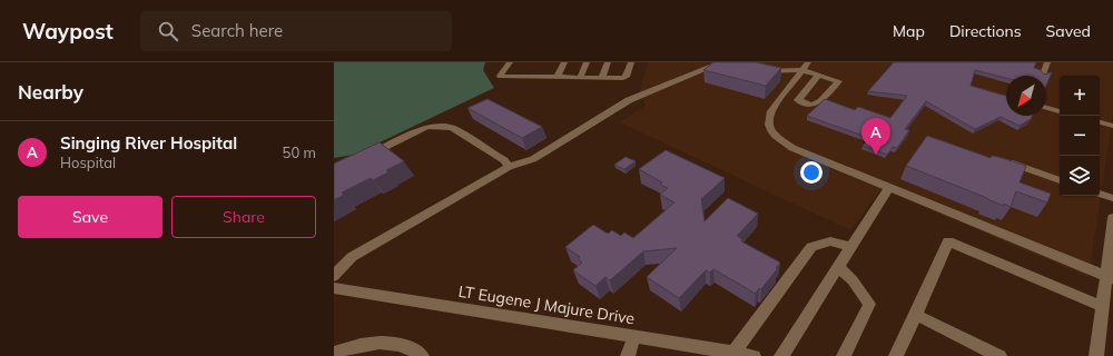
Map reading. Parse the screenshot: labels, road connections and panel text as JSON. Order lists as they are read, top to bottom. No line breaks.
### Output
{"streets":{"street":["LT Eugene J Majure Drive"]},"north":"bottom left","page":{"header":"Waypost","search":"Search here","nav":["Map","Directions","Saved"],"heading":"Nearby","map_buttons":["+","−"],"pins":"A","list":[{"mark":"A","name":"Singing River Hospital","note":"Hospital","value":"50 m"}],"buttons":["Save","Share"]}}
